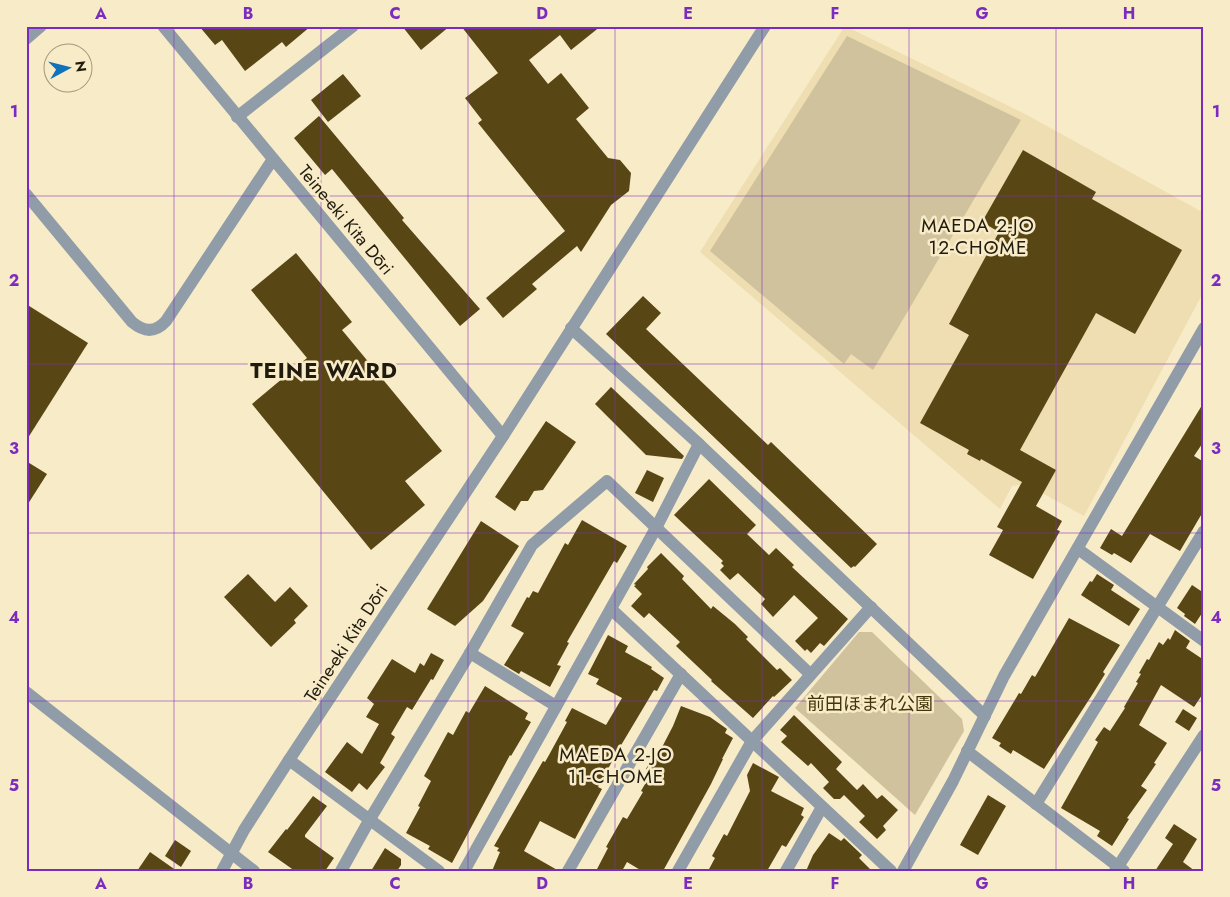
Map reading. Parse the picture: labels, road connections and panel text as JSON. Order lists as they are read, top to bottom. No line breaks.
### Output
{"streets":{"street":["Teine-eki Kita Dōri"]},"districts":["MAEDA 2-JO 12-CHOME","TEINE WARD","MAEDA 2-JO 11-CHOME"],"parks":["前田ほまれ公園"],"north":"right","grid":{"columns":["A","B","C","D","E","F","G","H"],"rows":["1","2","3","4","5"]}}
